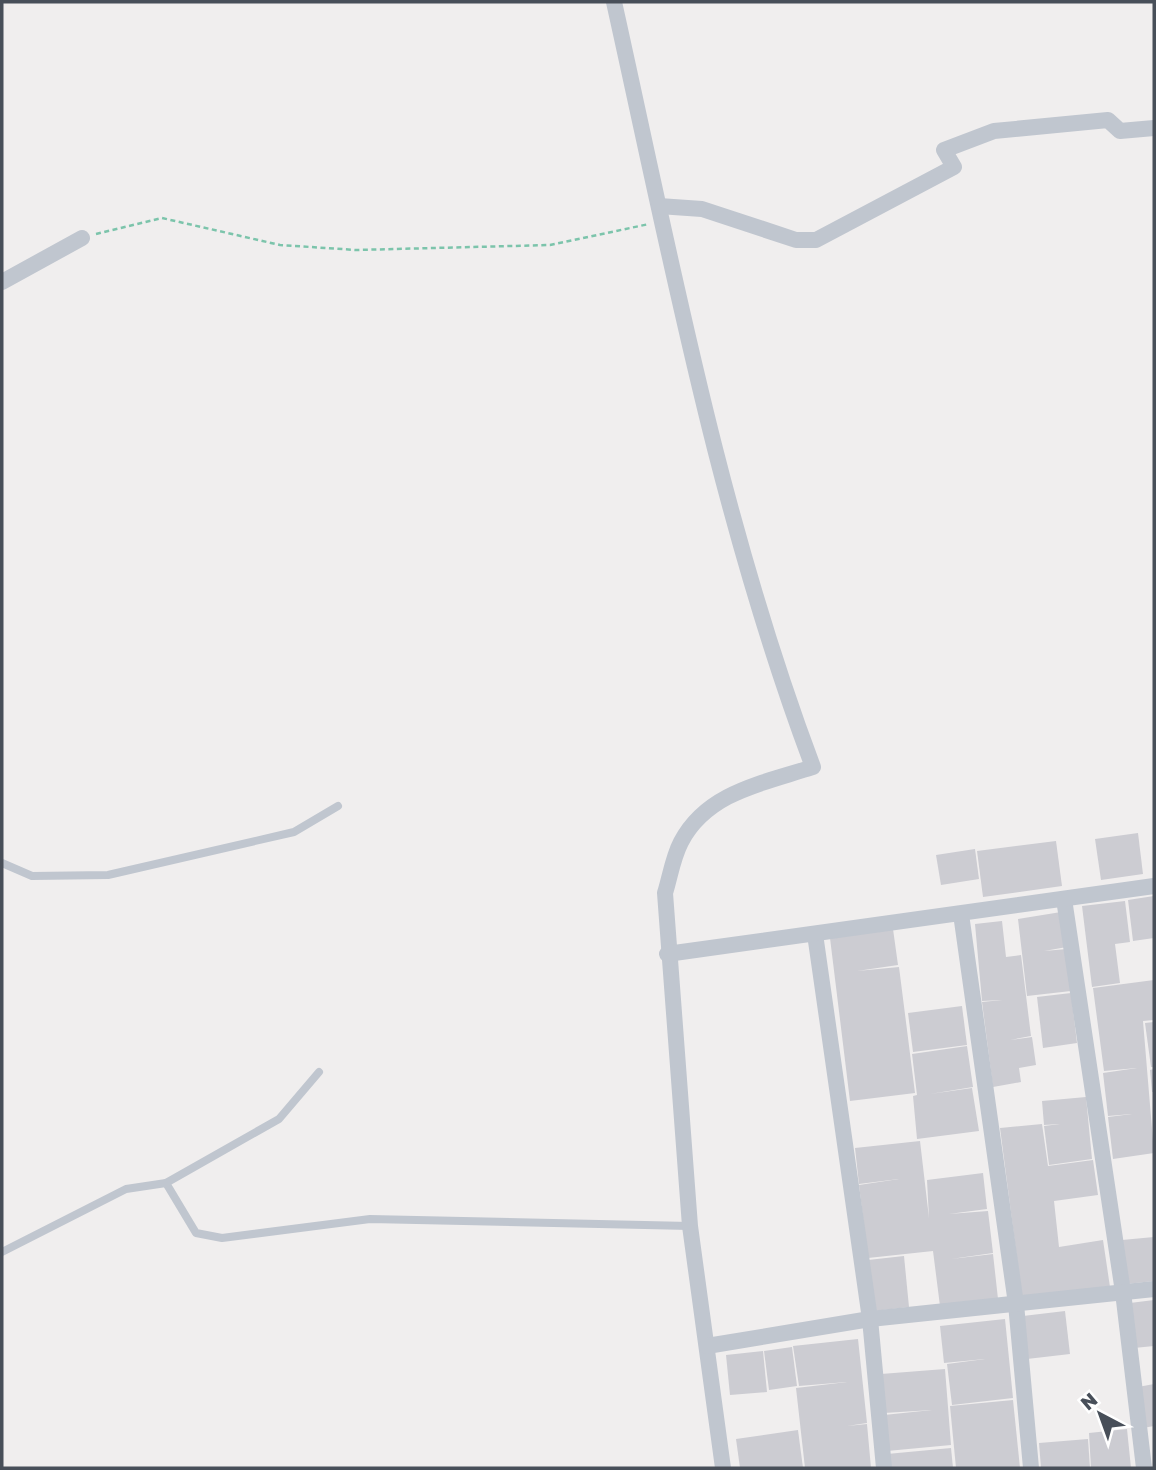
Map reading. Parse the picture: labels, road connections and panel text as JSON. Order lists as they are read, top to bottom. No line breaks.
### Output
{"north":"top left"}
